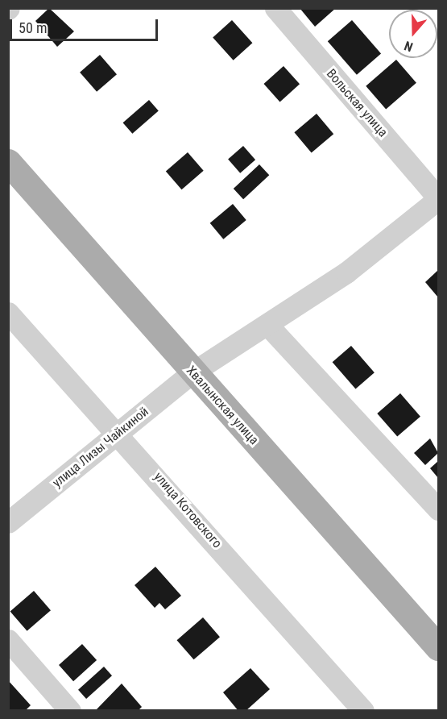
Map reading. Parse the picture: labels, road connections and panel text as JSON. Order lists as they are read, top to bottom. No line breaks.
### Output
{"streets":{"main road":["Хвалынская улица"],"street":["Вольская улица","улица Лизы Чайкиной","улица Котовского"]},"crossings":[["Вольская улица","улица Лизы Чайкиной"],["Хвалынская улица","улица Лизы Чайкиной"],["улица Лизы Чайкиной","улица Котовского"]],"scale_bar":"50 m","north":"bottom"}
